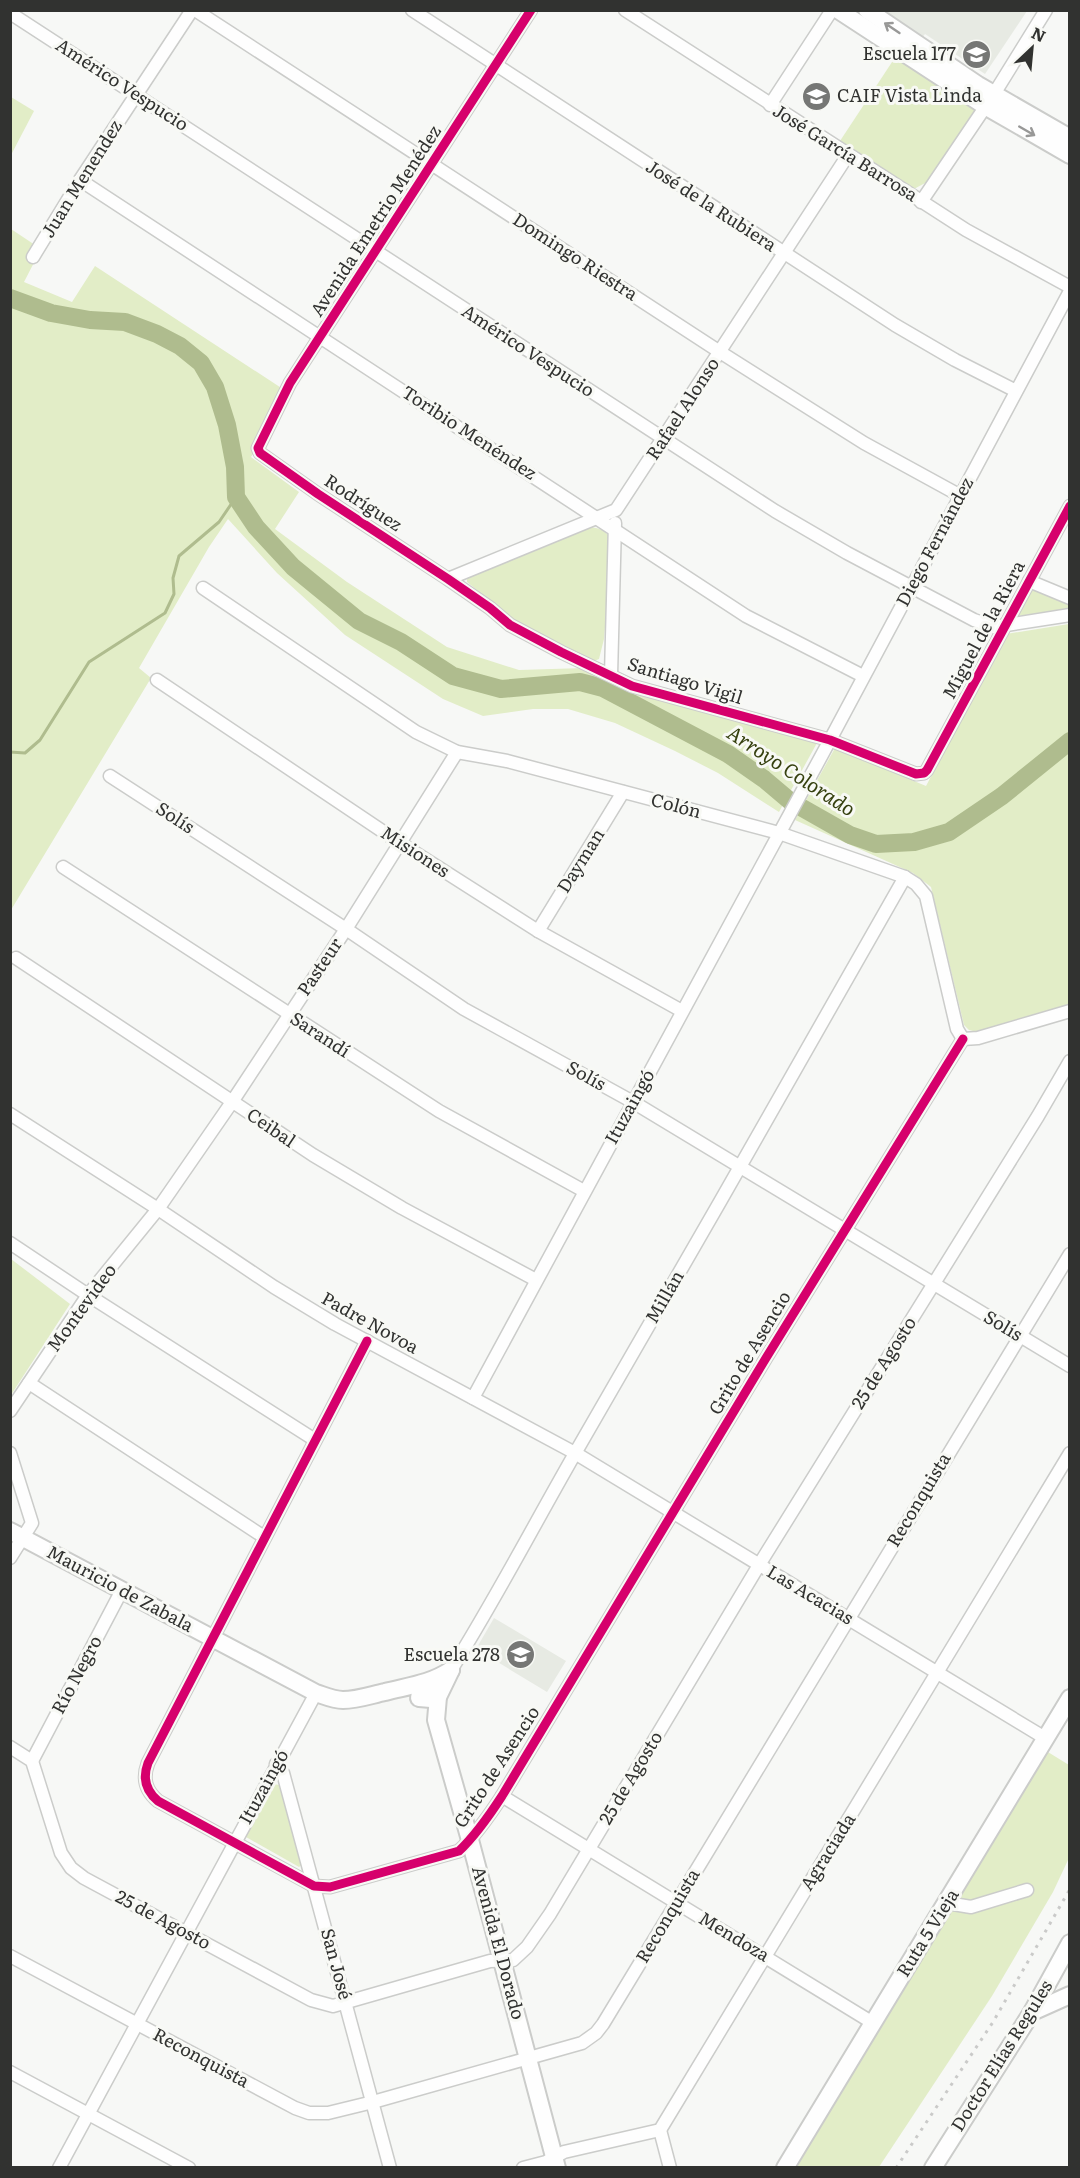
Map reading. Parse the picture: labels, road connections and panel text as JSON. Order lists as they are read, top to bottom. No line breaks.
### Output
{"streets":{"street":["Américo Vespucio","José García Barrosa","Juan Menendez","José de la Rubiera","Avenida Emetrio Menédez","Domingo Riestra","Rafael Alonso","Toribio Menéndez","Rodríguez","Diego Fernández","Miguel de la Riera","Santiago Vigil","Colón","Solís","Misiones","Dayman","Pasteur","Sarandí","Ituzaingó","Ceibal","Millán","Montevideo","Padre Novoa","Grito de Asencio","25 de Agosto","Reconquista","Mauricio de Zabala","Las Acacias","Río Negro","Agraciada","Ruta 5 Vieja","Mendoza","Avenida El Dorado","San José","Doctor Elías Regules"]},"crossings":[["Américo Vespucio","Juan Menendez"],["Américo Vespucio","Avenida Emetrio Menédez"],["Américo Vespucio","Rafael Alonso"],["Américo Vespucio","Diego Fernández"],["Américo Vespucio","Miguel de la Riera"],["José García Barrosa","Rafael Alonso"],["José García Barrosa","Diego Fernández"],["Juan Menendez","Domingo Riestra"],["Juan Menendez","Toribio Menéndez"],["José de la Rubiera","Avenida Emetrio Menédez"],["José de la Rubiera","Rafael Alonso"],["José de la Rubiera","Diego Fernández"],["Avenida Emetrio Menédez","Domingo Riestra"],["Avenida Emetrio Menédez","Toribio Menéndez"],["Avenida Emetrio Menédez","Rodríguez"],["Domingo Riestra","Rafael Alonso"],["Domingo Riestra","Diego Fernández"],["Rafael Alonso","Santiago Vigil"],["Toribio Menéndez","Diego Fernández"],["Toribio Menéndez","Santiago Vigil"],["Rodríguez","Santiago Vigil"],["Diego Fernández","Santiago Vigil"],["Diego Fernández","Ituzaingó"],["Miguel de la Riera","Santiago Vigil"],["Colón","Dayman"],["Colón","Pasteur"],["Colón","Ituzaingó"],["Colón","Millán"],["Colón","Grito de Asencio"],["Solís","Pasteur"],["Solís","Ituzaingó"],["Solís","Millán"],["Solís","Grito de Asencio"],["Solís","25 de Agosto"],["Solís","Reconquista"],["Misiones","Dayman"],["Misiones","Pasteur"],["Misiones","Ituzaingó"],["Pasteur","Sarandí"],["Pasteur","Ceibal"],["Pasteur","Montevideo"],["Pasteur","Padre Novoa"],["Sarandí","Ituzaingó"],["Ituzaingó","Ceibal"],["Ituzaingó","Padre Novoa"],["Ituzaingó","25 de Agosto"],["Ituzaingó","Reconquista"],["Ituzaingó","Mauricio de Zabala"],["Ituzaingó","San José"],["Millán","Padre Novoa"],["Millán","Mauricio de Zabala"],["Millán","Las Acacias"],["Millán","Avenida El Dorado"],["Montevideo","Padre Novoa"],["Padre Novoa","Las Acacias"],["Grito de Asencio","Las Acacias"],["Grito de Asencio","Mendoza"],["Grito de Asencio","Avenida El Dorado"],["Grito de Asencio","San José"],["25 de Agosto","Las Acacias"],["25 de Agosto","Río Negro"],["25 de Agosto","Mendoza"],["25 de Agosto","Avenida El Dorado"],["25 de Agosto","San José"],["Reconquista","Las Acacias"],["Reconquista","Mendoza"],["Reconquista","Avenida El Dorado"],["Reconquista","San José"],["Mauricio de Zabala","Río Negro"],["Las Acacias","Agraciada"],["Las Acacias","Ruta 5 Vieja"],["Agraciada","Mendoza"],["Ruta 5 Vieja","Mendoza"]],"water":["Arroyo Colorado"],"places":{"school or university":["Escuela 177","CAIF Vista Linda","Escuela 278"]},"north":"top right"}
